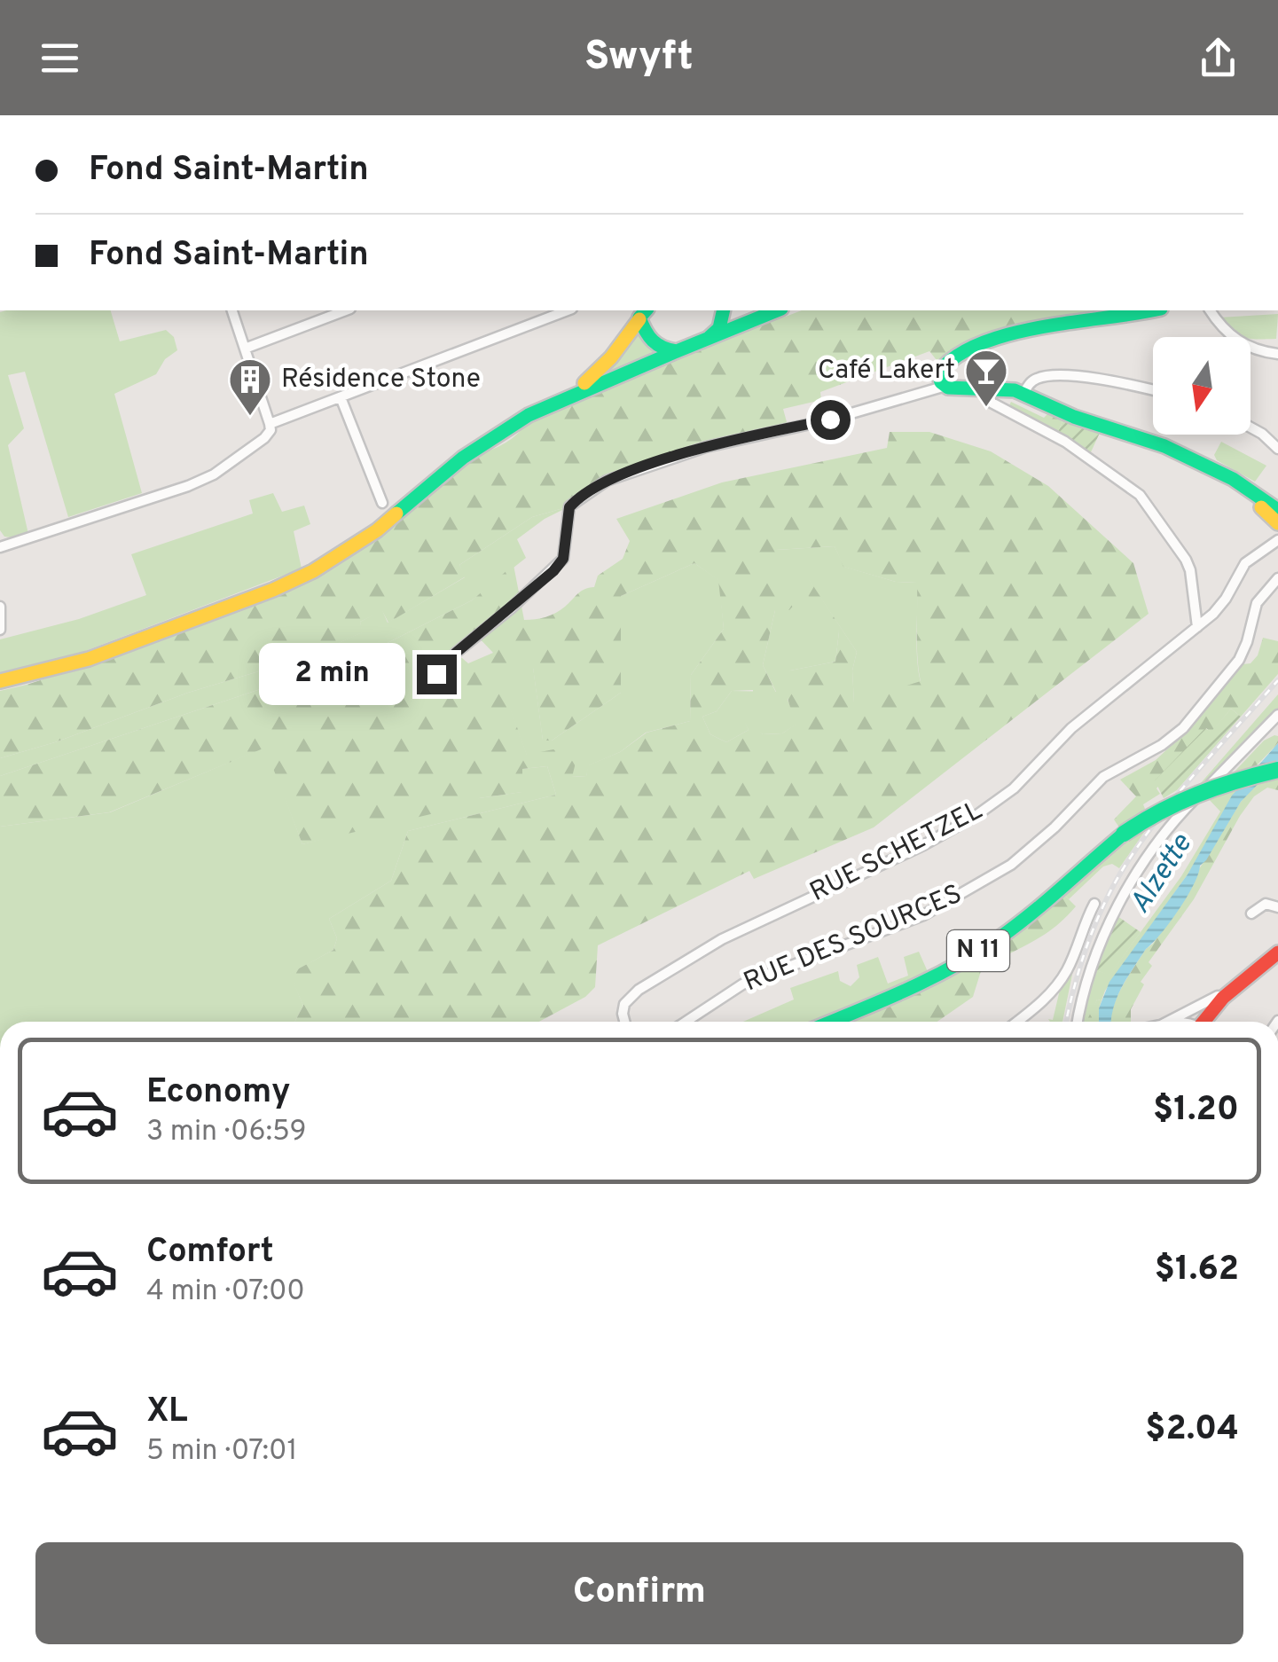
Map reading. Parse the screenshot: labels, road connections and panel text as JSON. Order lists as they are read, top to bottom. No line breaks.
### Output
{"streets":{"main road":["N 11"],"street":["RUE SCHETZEL","RUE DES SOURCES"]},"water":["Alzette"],"places":{"bar":["Café Lakert"],"building":["Résidence Stone"]},"north":"bottom","page":{"header":"Swyft","banner":["Fond Saint-Martin","Fond Saint-Martin"],"bubble":"2 min","list":[{"name":"Economy","note":"3 min · 06:59","value":"$1.20"},{"name":"Comfort","note":"4 min · 07:00","value":"$1.62"},{"name":"XL","note":"5 min · 07:01","value":"$2.04"}],"buttons":"Confirm"}}
